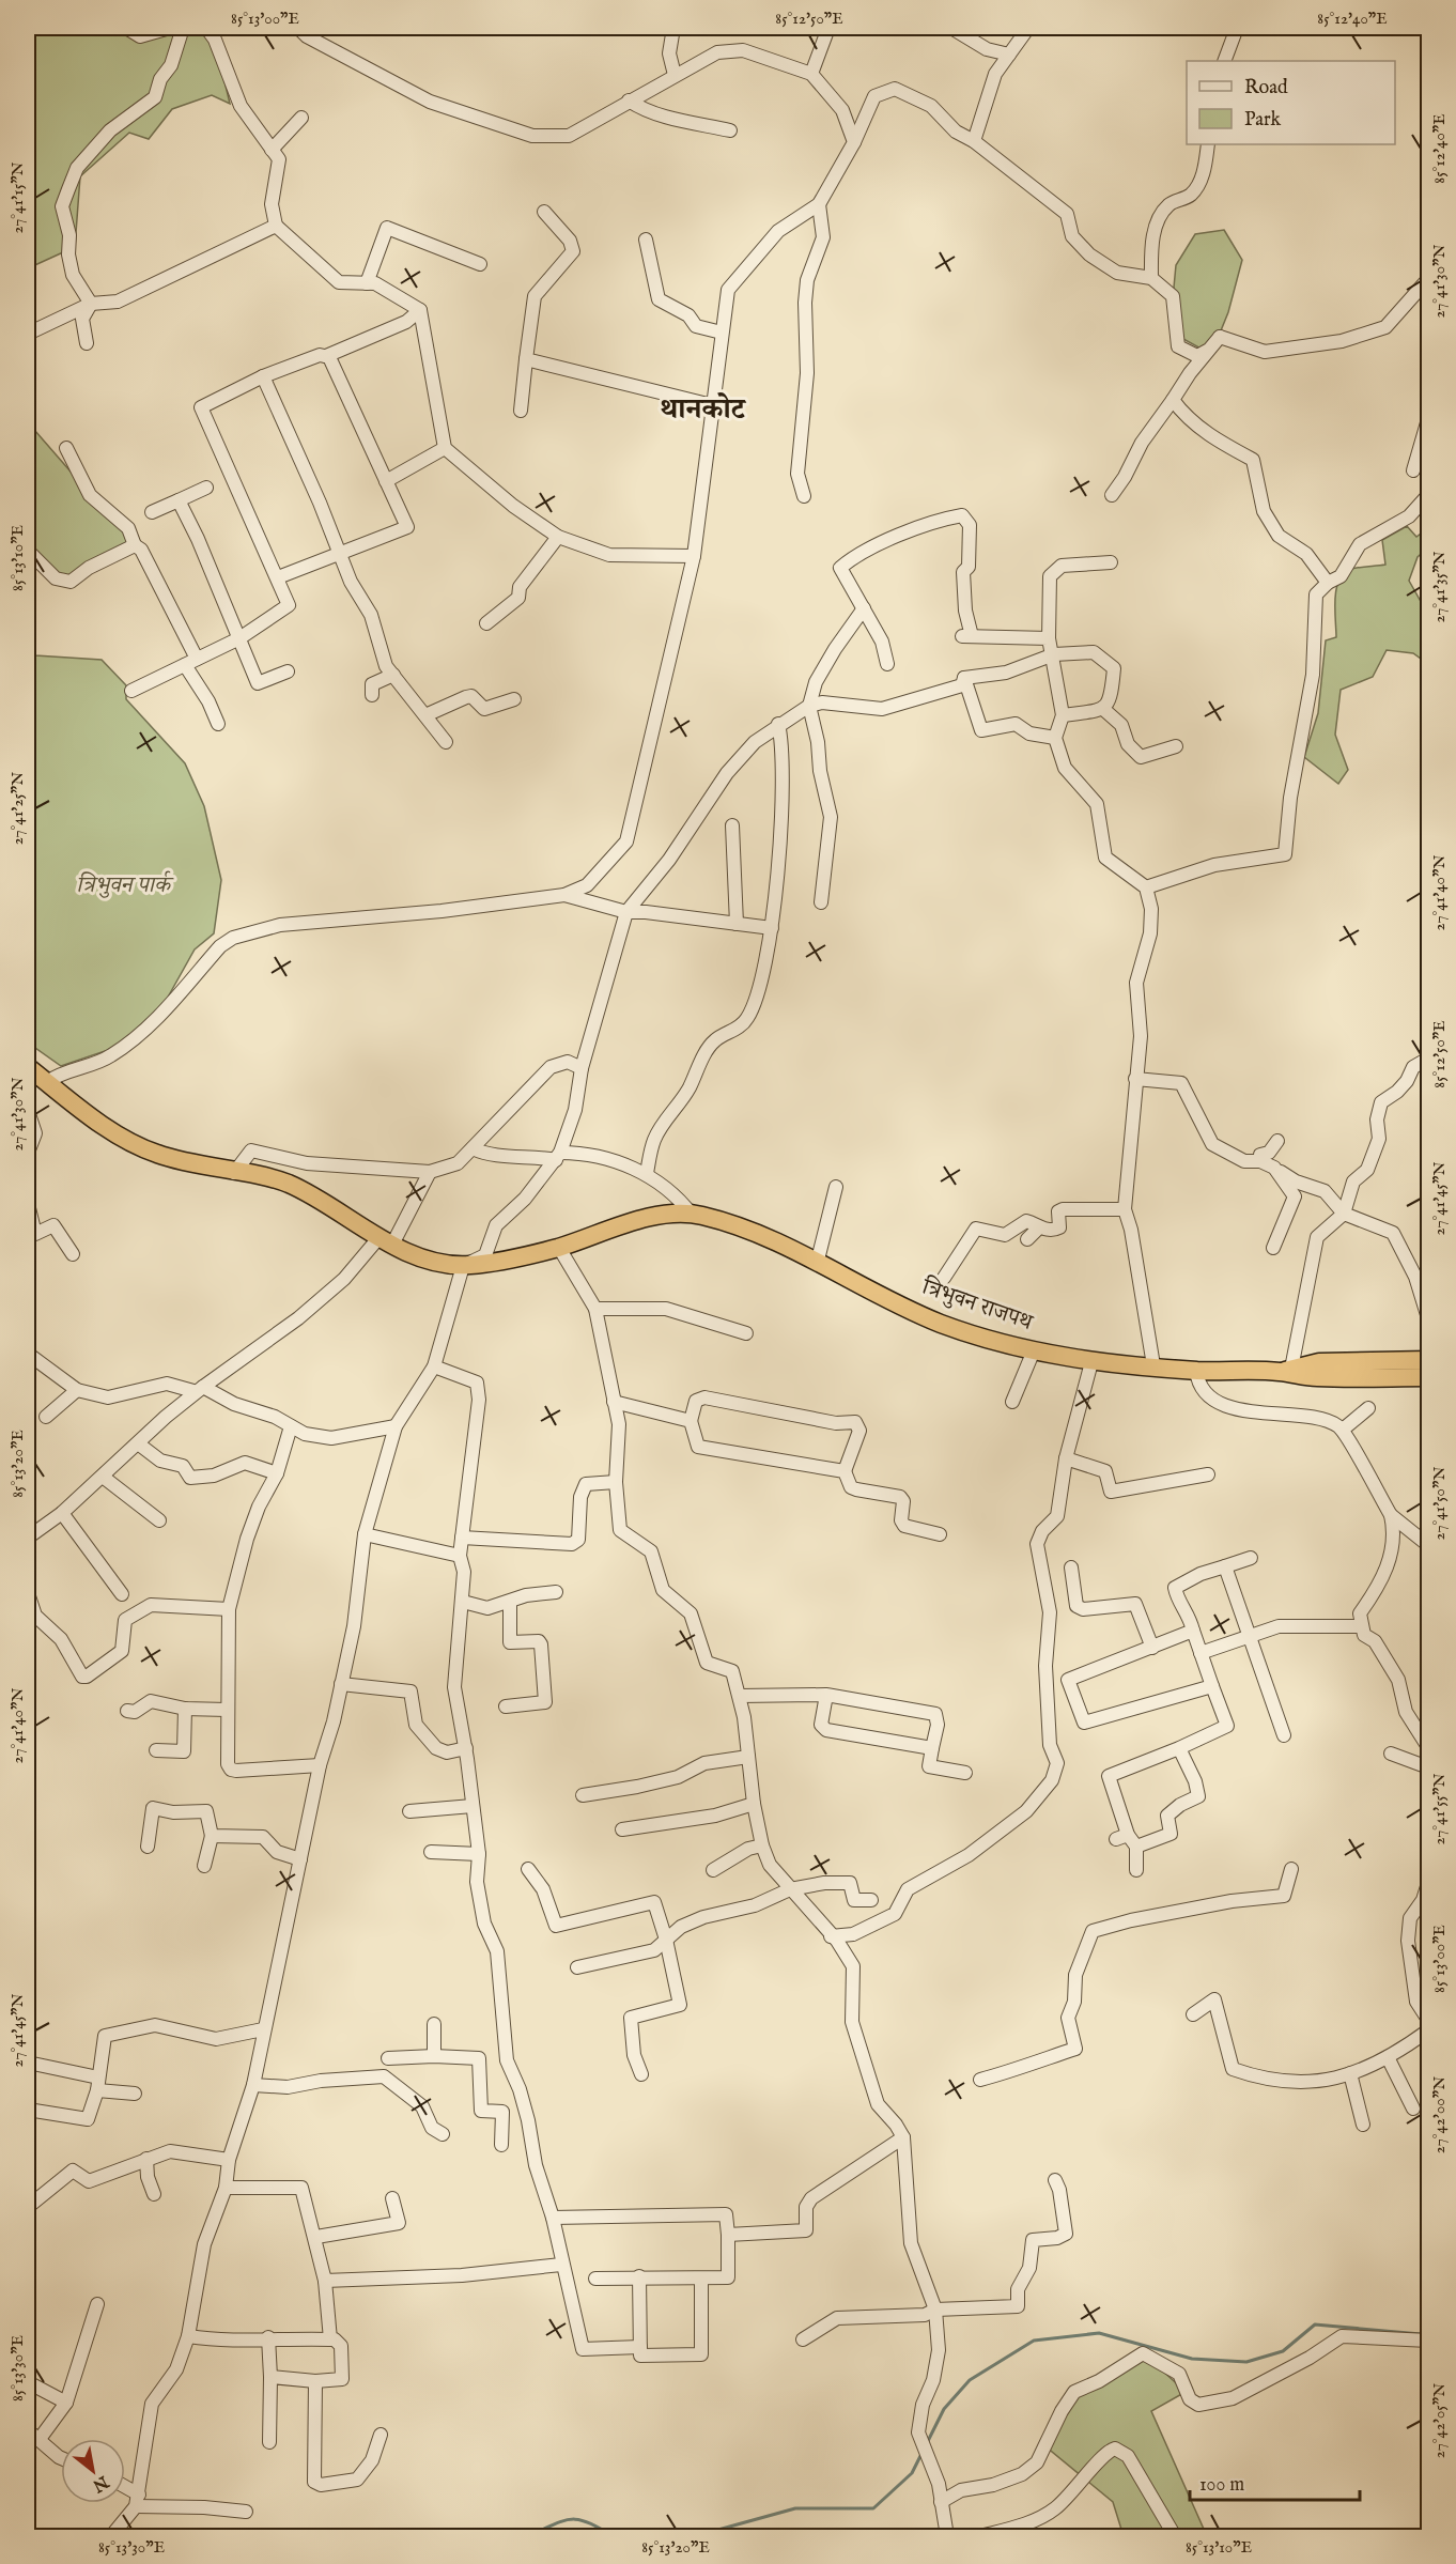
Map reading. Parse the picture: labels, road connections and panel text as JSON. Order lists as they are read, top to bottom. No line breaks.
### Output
{"streets":{"highway":["त्रिभुवन राजपथ"]},"districts":["थानकोट"],"parks":["त्रिभुवन पार्क"],"legend":["Road","Park"],"scale_bar":"100 m","north":"bottom right","coordinates":["85°13'00\"E","85°12'50\"E","85°12'40\"E","27°41'15\"N","27°41'30\"N","85°13'10\"E","27°41'35\"N","27°41'25\"N","27°41'40\"N","27°41'45\"N","85°13'20\"E","27°41'50\"N","27°41'55\"N","27°42'00\"N","85°13'30\"E","27°42'05\"N"]}
